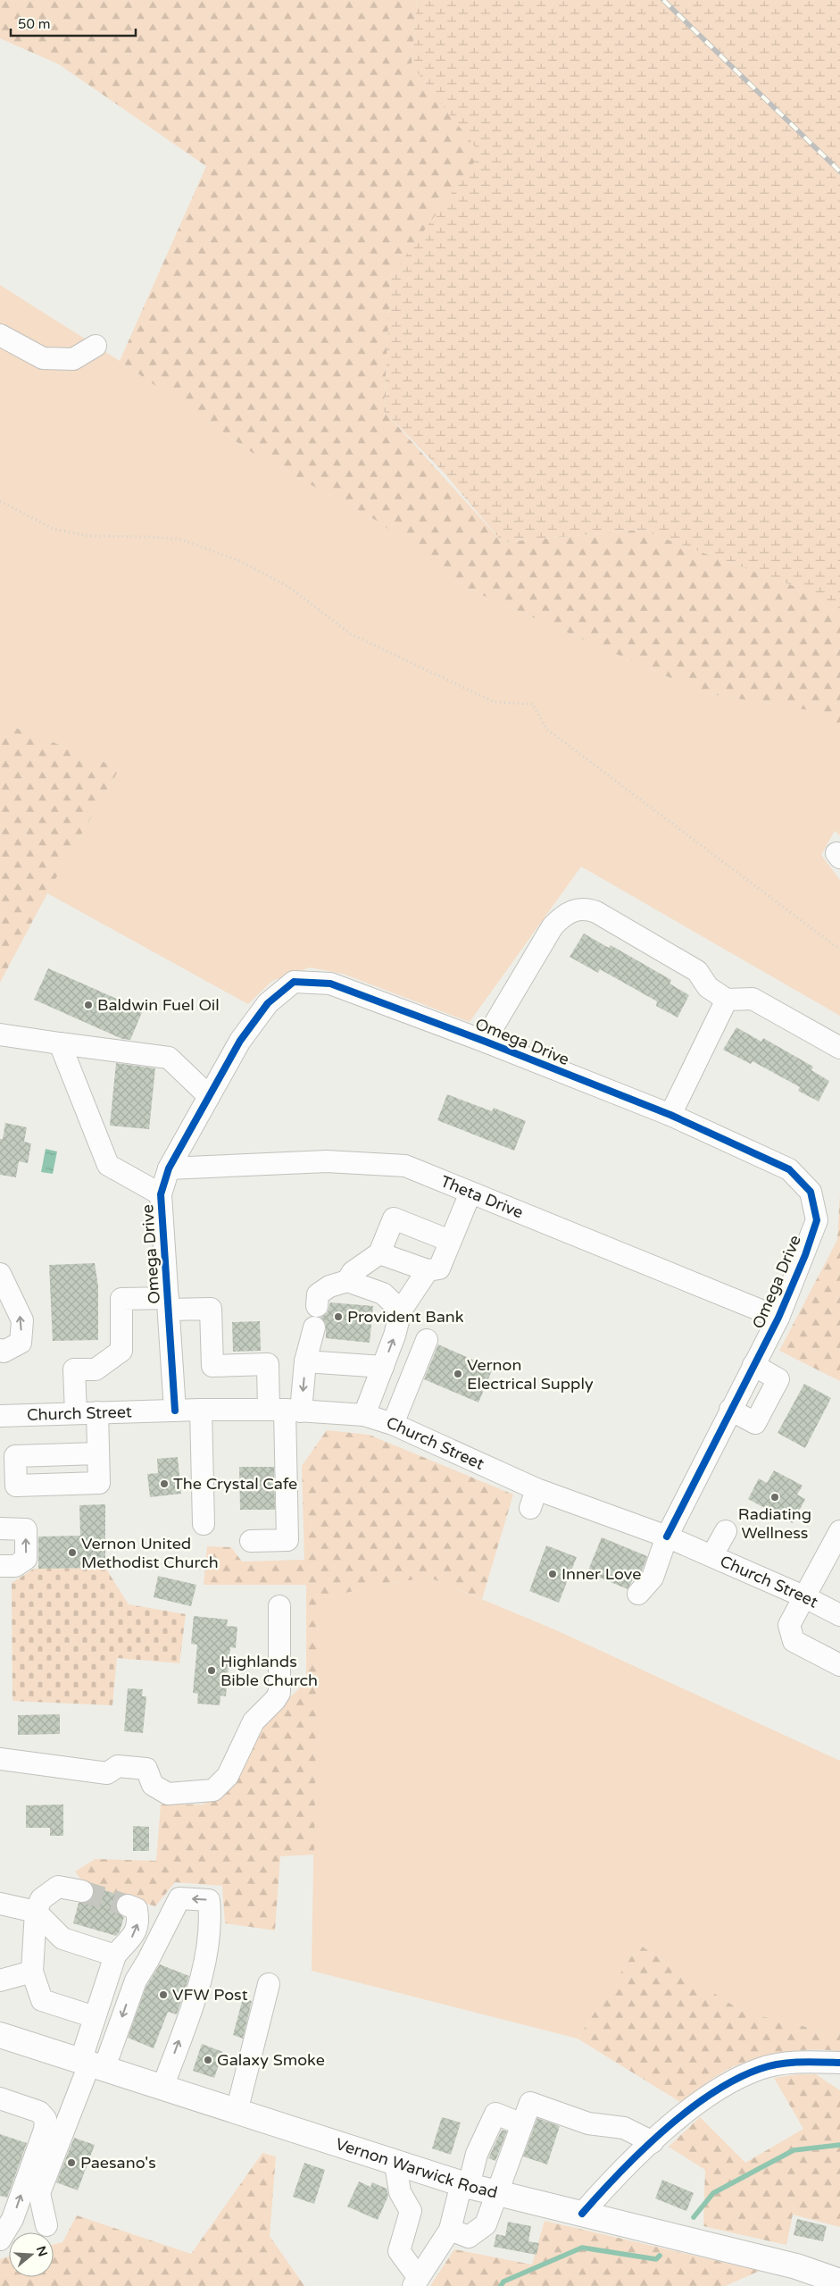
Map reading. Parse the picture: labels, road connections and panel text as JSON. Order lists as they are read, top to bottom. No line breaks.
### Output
{"streets":{"main road":["Vernon Warwick Road"],"street":["Omega Drive","Theta Drive","Church Street"]},"crossings":[["Omega Drive","Theta Drive"],["Omega Drive","Church Street"]],"places":["Baldwin Fuel Oil","Provident Bank","Vernon Electrical Supply","The Crystal Cafe","Radiating Wellness","Vernon United Methodist Church","Inner Love","Highlands Bible Church","VFW Post","Galaxy Smoke","Paesano's"],"scale_bar":"50 m","north":"right"}
